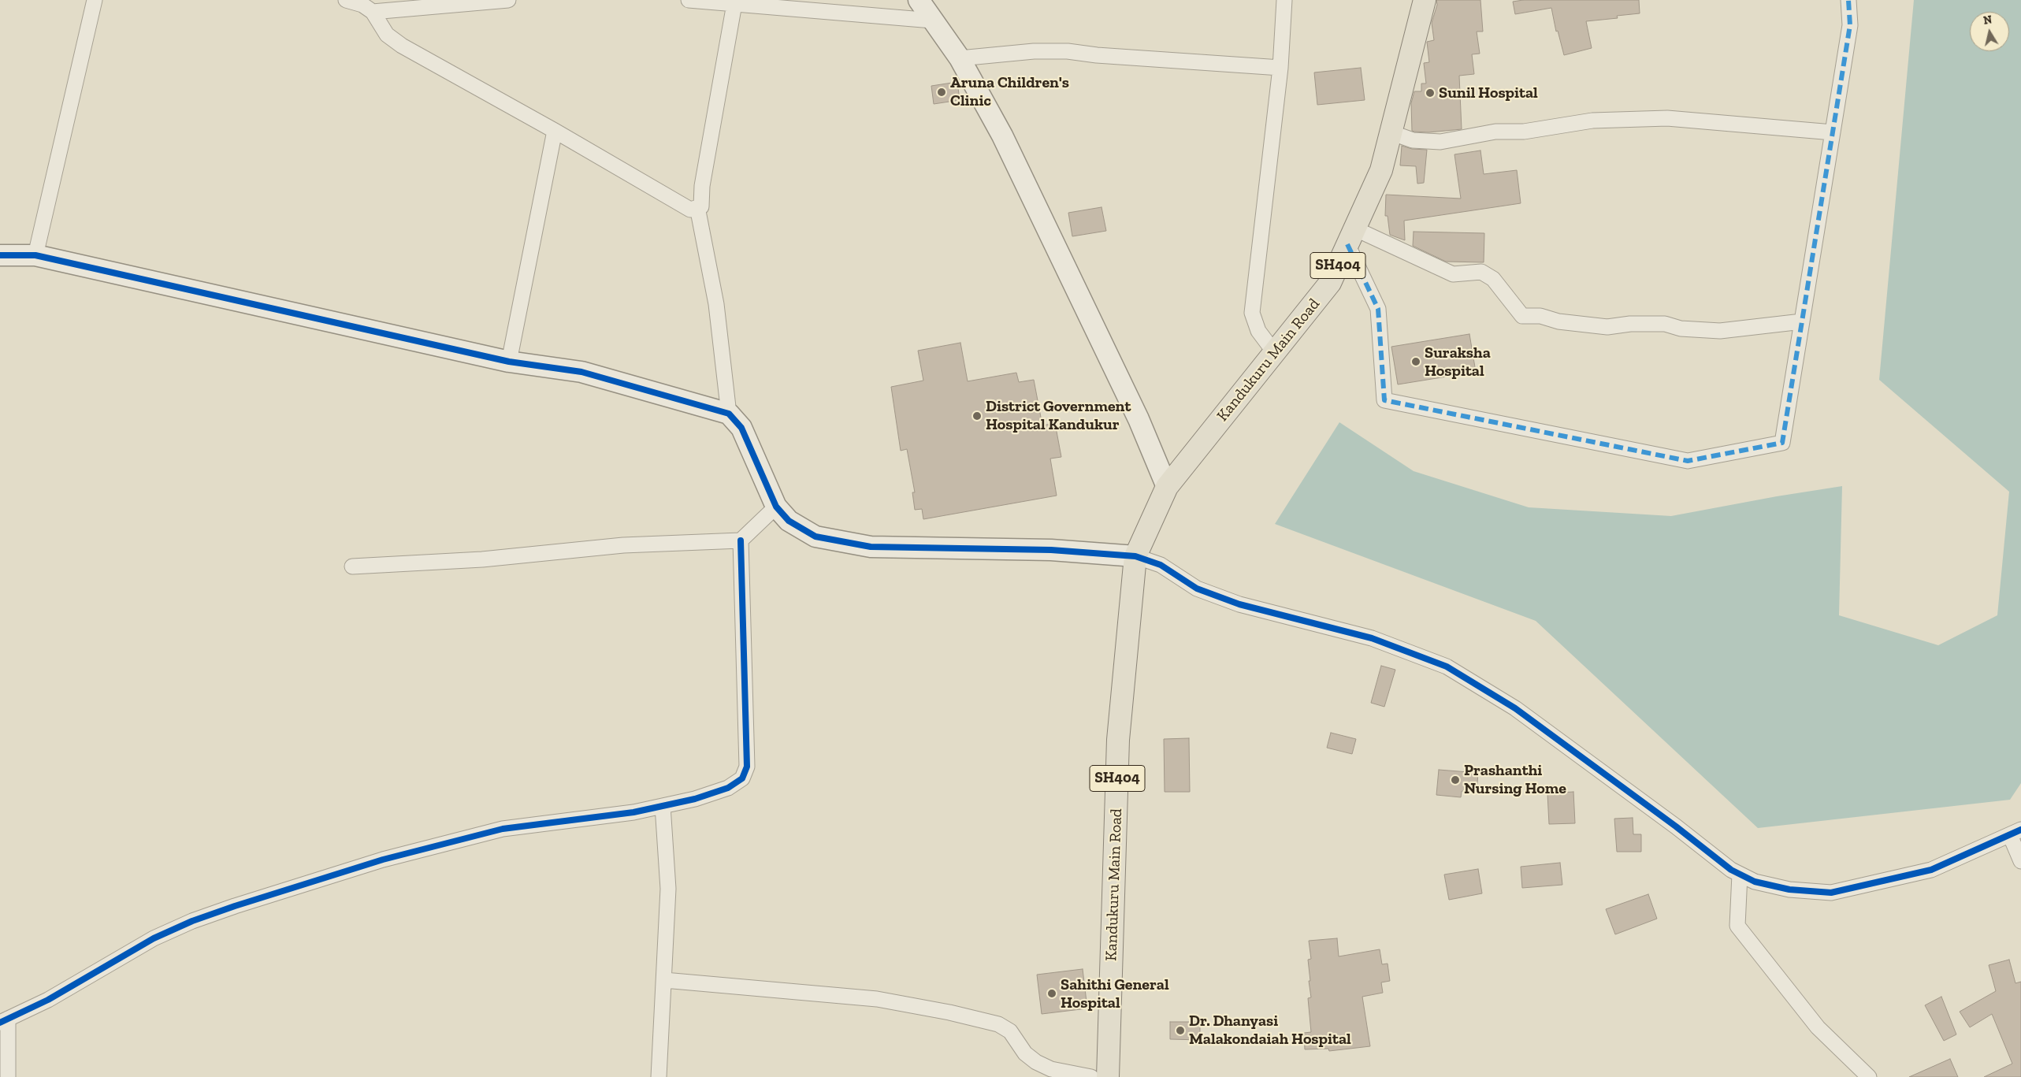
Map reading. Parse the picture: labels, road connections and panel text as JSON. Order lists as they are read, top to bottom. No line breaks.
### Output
{"streets":{"main road":["SH404","Kandukuru Main Road"]},"places":["Aruna Children's Clinic","Sunil Hospital","Suraksha Hospital","District Government Hospital Kandukur","Prashanthi Nursing Home","Sahithi General Hospital","Dr. Dhanyasi Malakondaiah Hospital"],"north":"top"}
